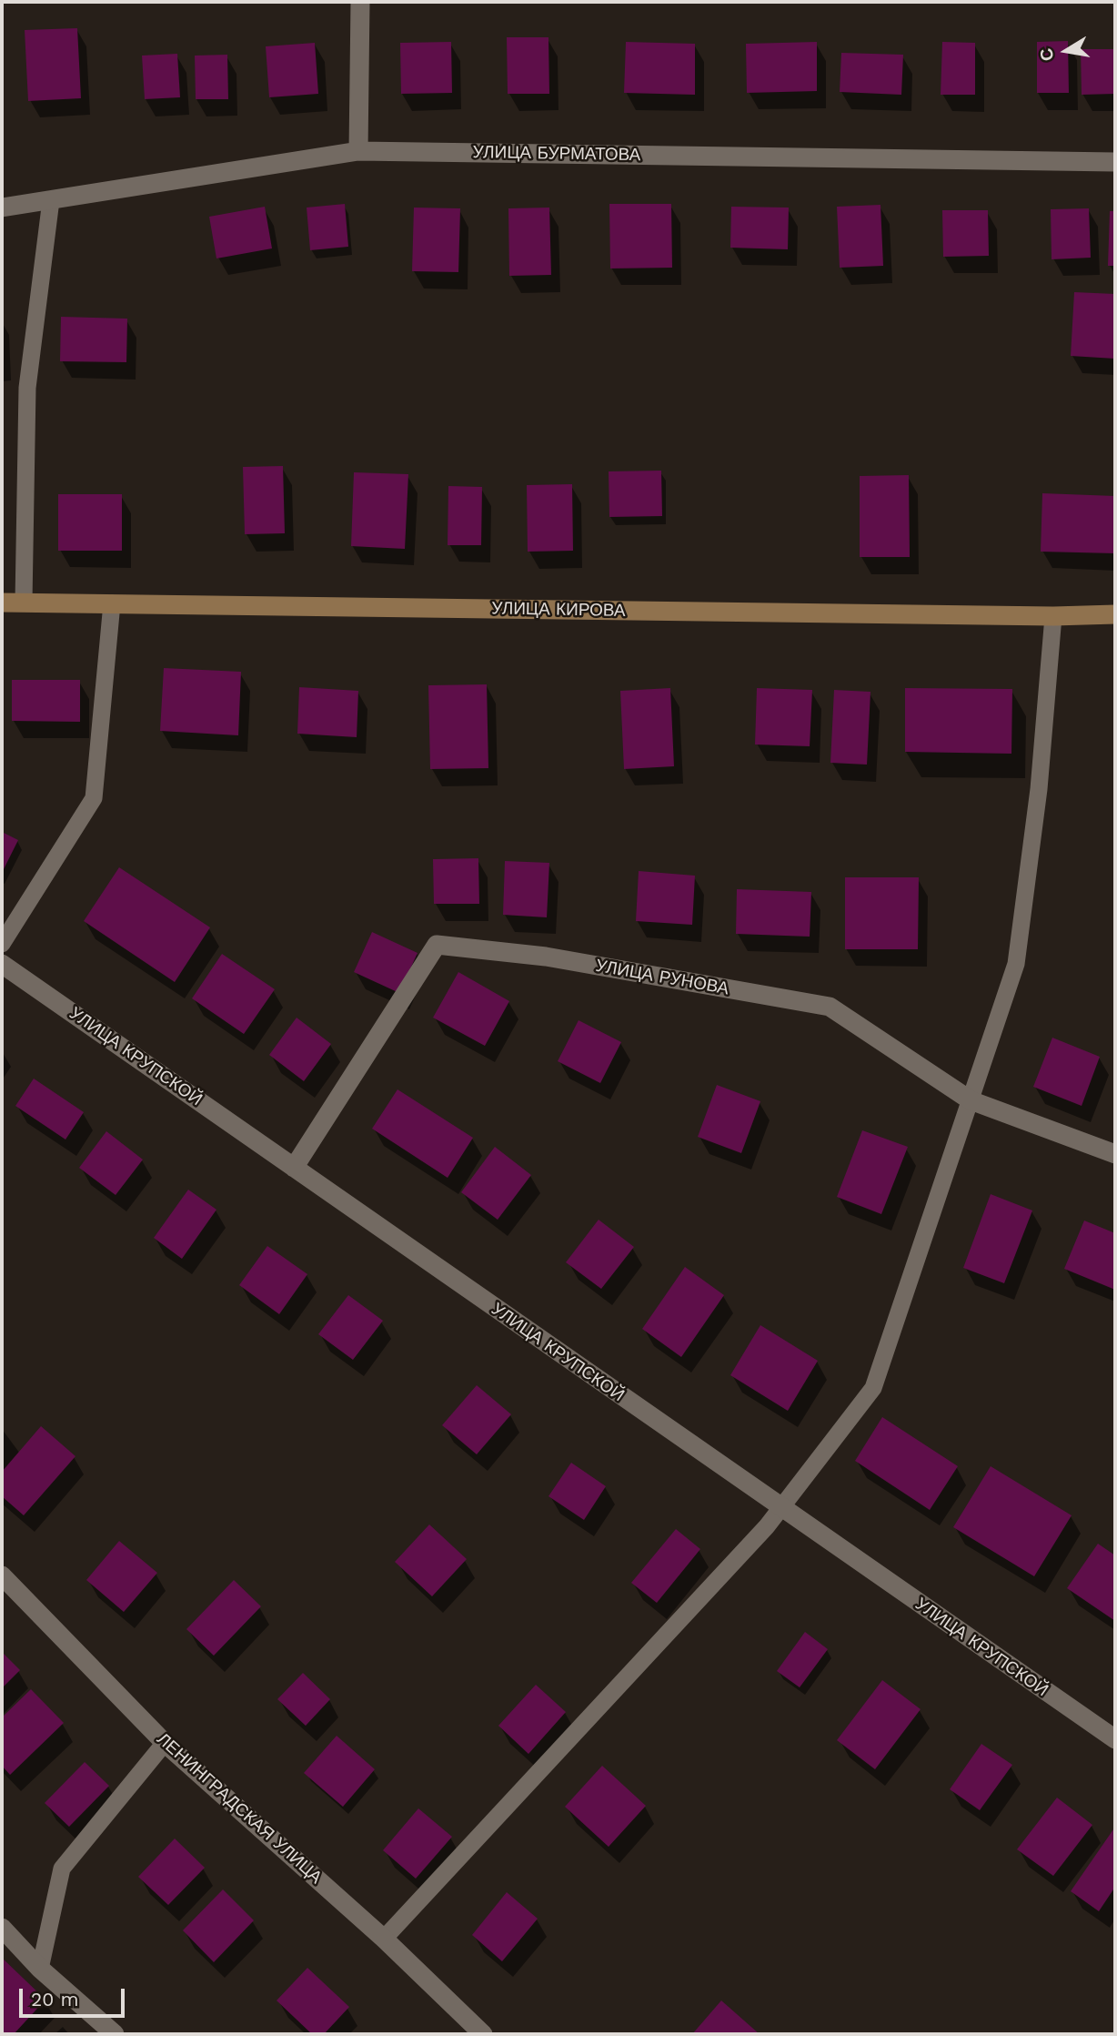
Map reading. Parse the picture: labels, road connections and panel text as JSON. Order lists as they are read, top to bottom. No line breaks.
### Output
{"streets":{"main road":["УЛИЦА КИРОВА"],"street":["УЛИЦА БУРМАТОВА","УЛИЦА РУНОВА","УЛИЦА КРУПСКОЙ","ЛЕНИНГРАДСКАЯ УЛИЦА"]},"crossings":[["УЛИЦА РУНОВА","УЛИЦА КРУПСКОЙ"]],"scale_bar":"20 m","north":"left"}
